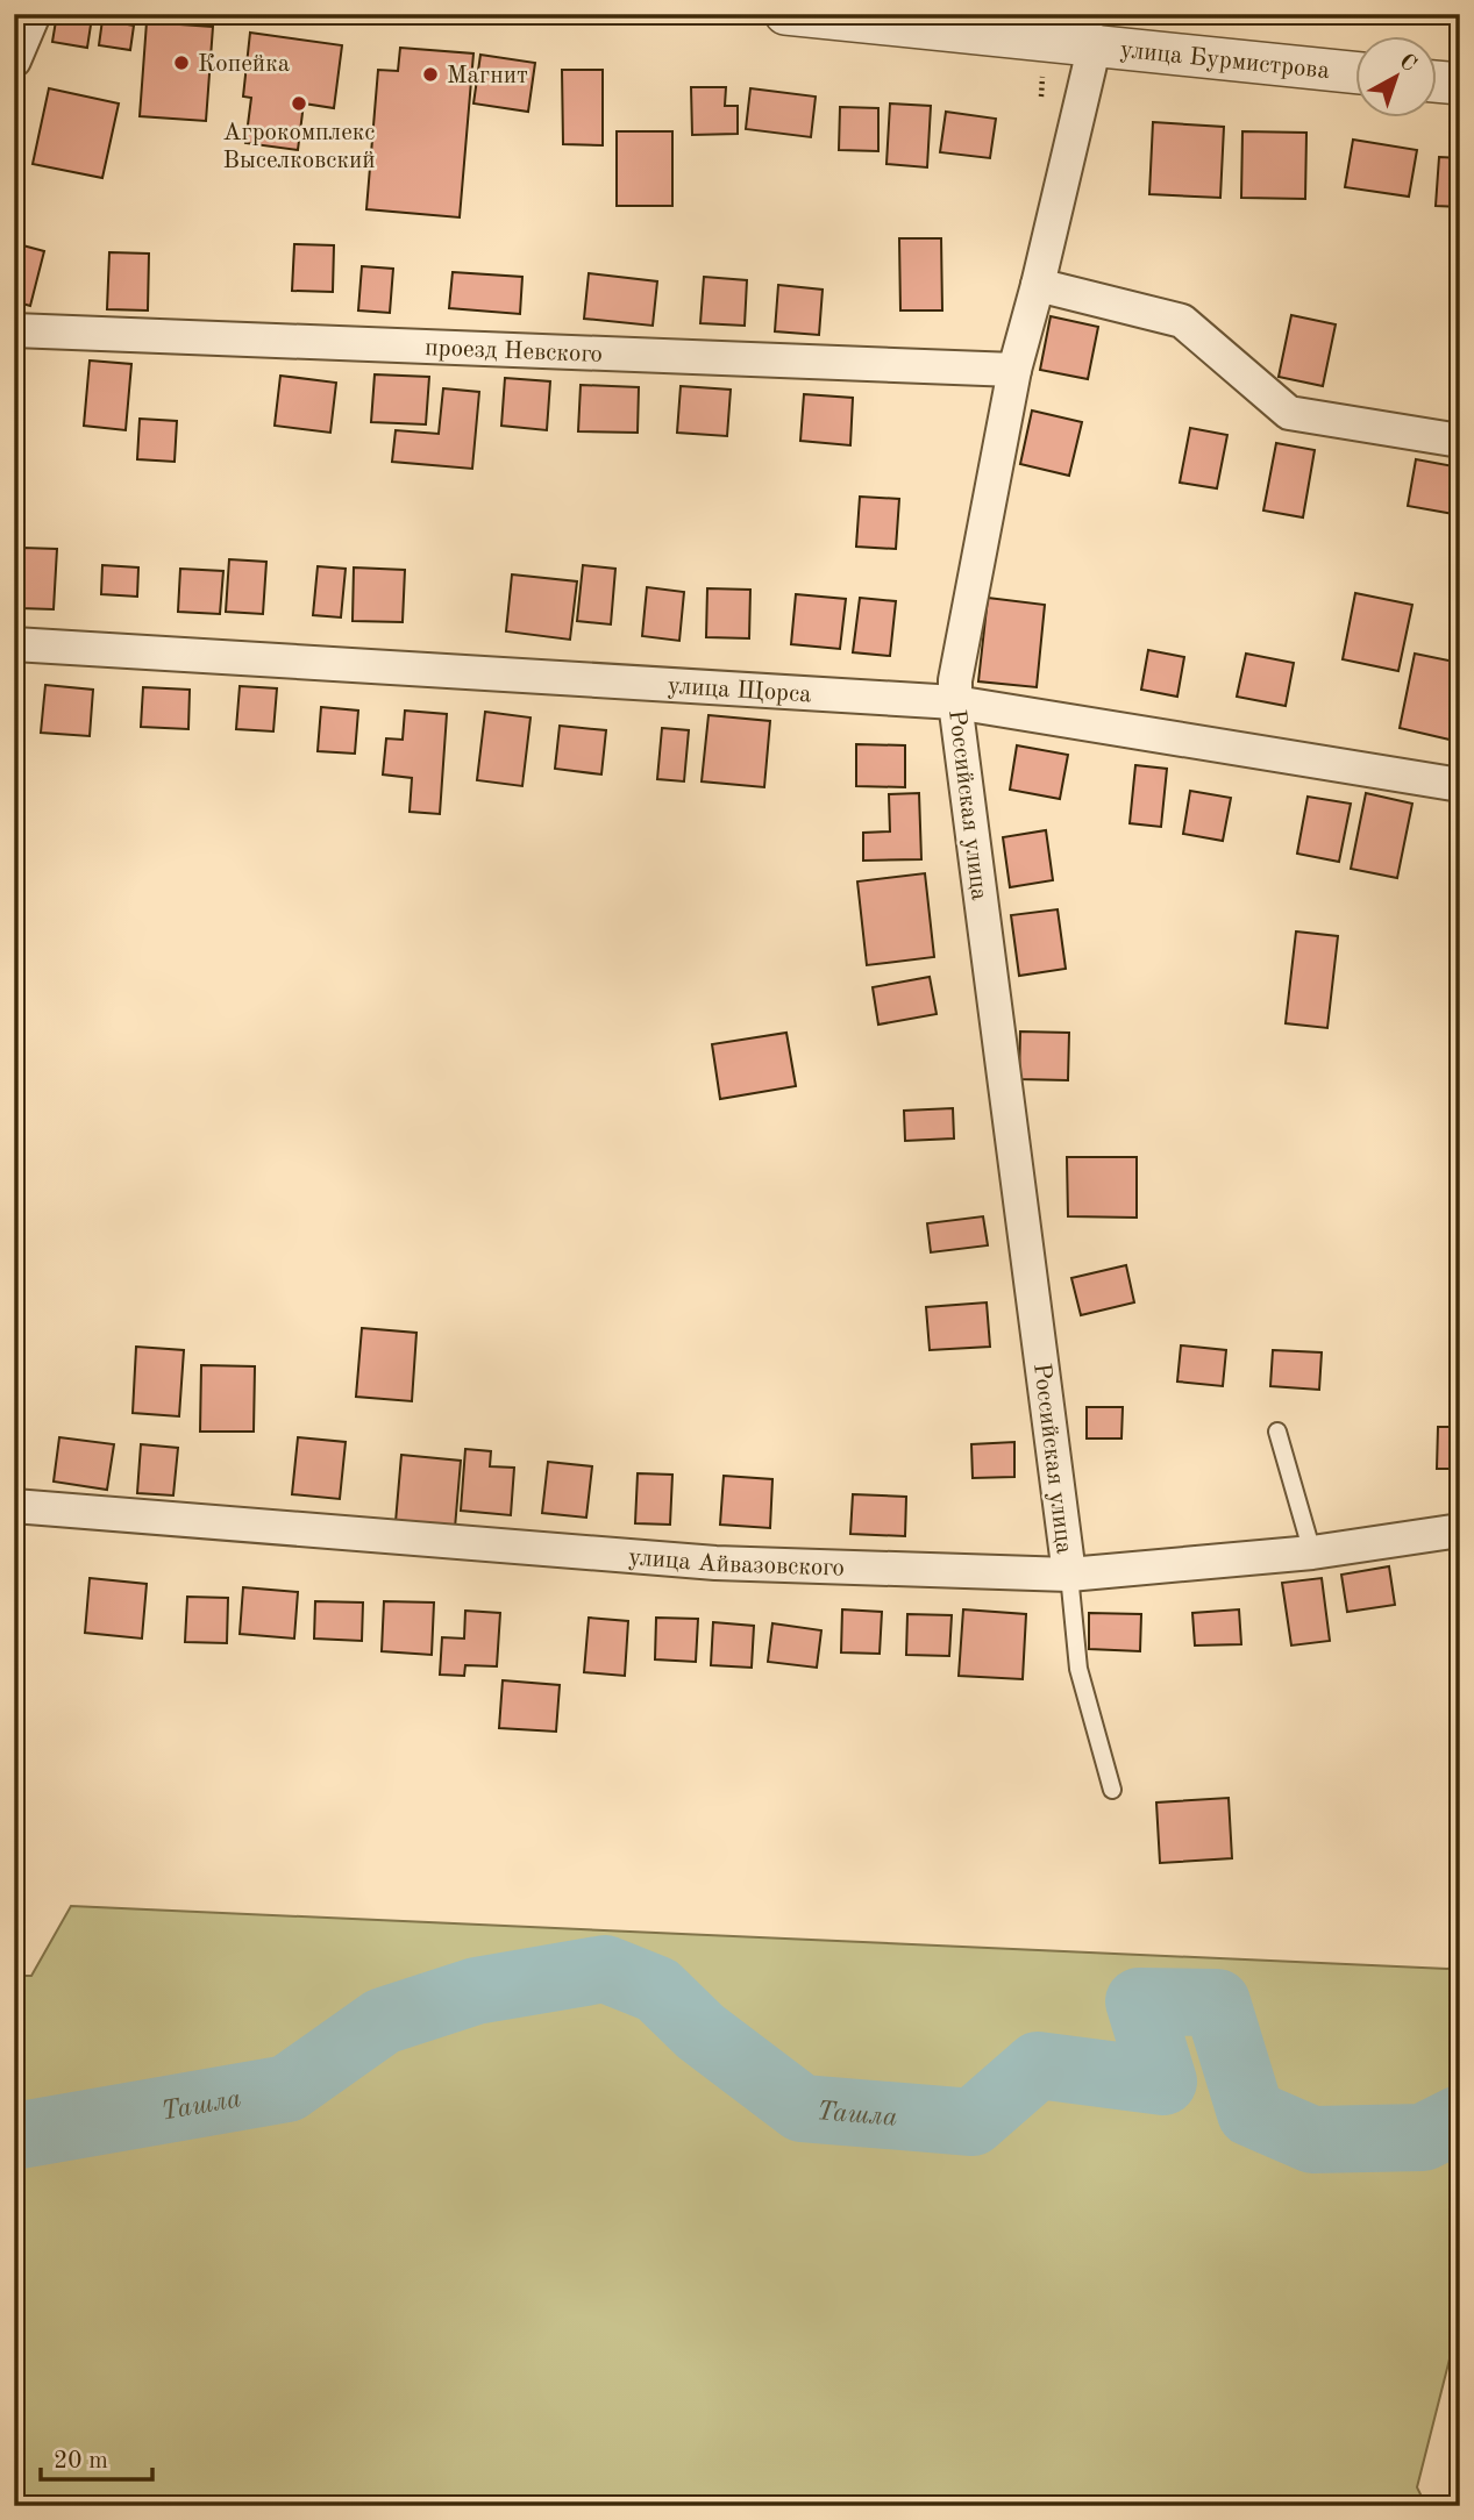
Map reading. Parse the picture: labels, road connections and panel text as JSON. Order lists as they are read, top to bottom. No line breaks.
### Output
{"streets":{"street":["улица Бурмистрова","проезд Невского","улица Щорса","Российская улица","улица Айвазовского"]},"crossings":[["улица Бурмистрова","Российская улица"],["проезд Невского","Российская улица"],["улица Щорса","Российская улица"],["Российская улица","улица Айвазовского"]],"water":["Ташла"],"places":["Копейка","Магнит","Агрокомплекс Выселковский"],"scale_bar":"20 m","north":"top right"}
